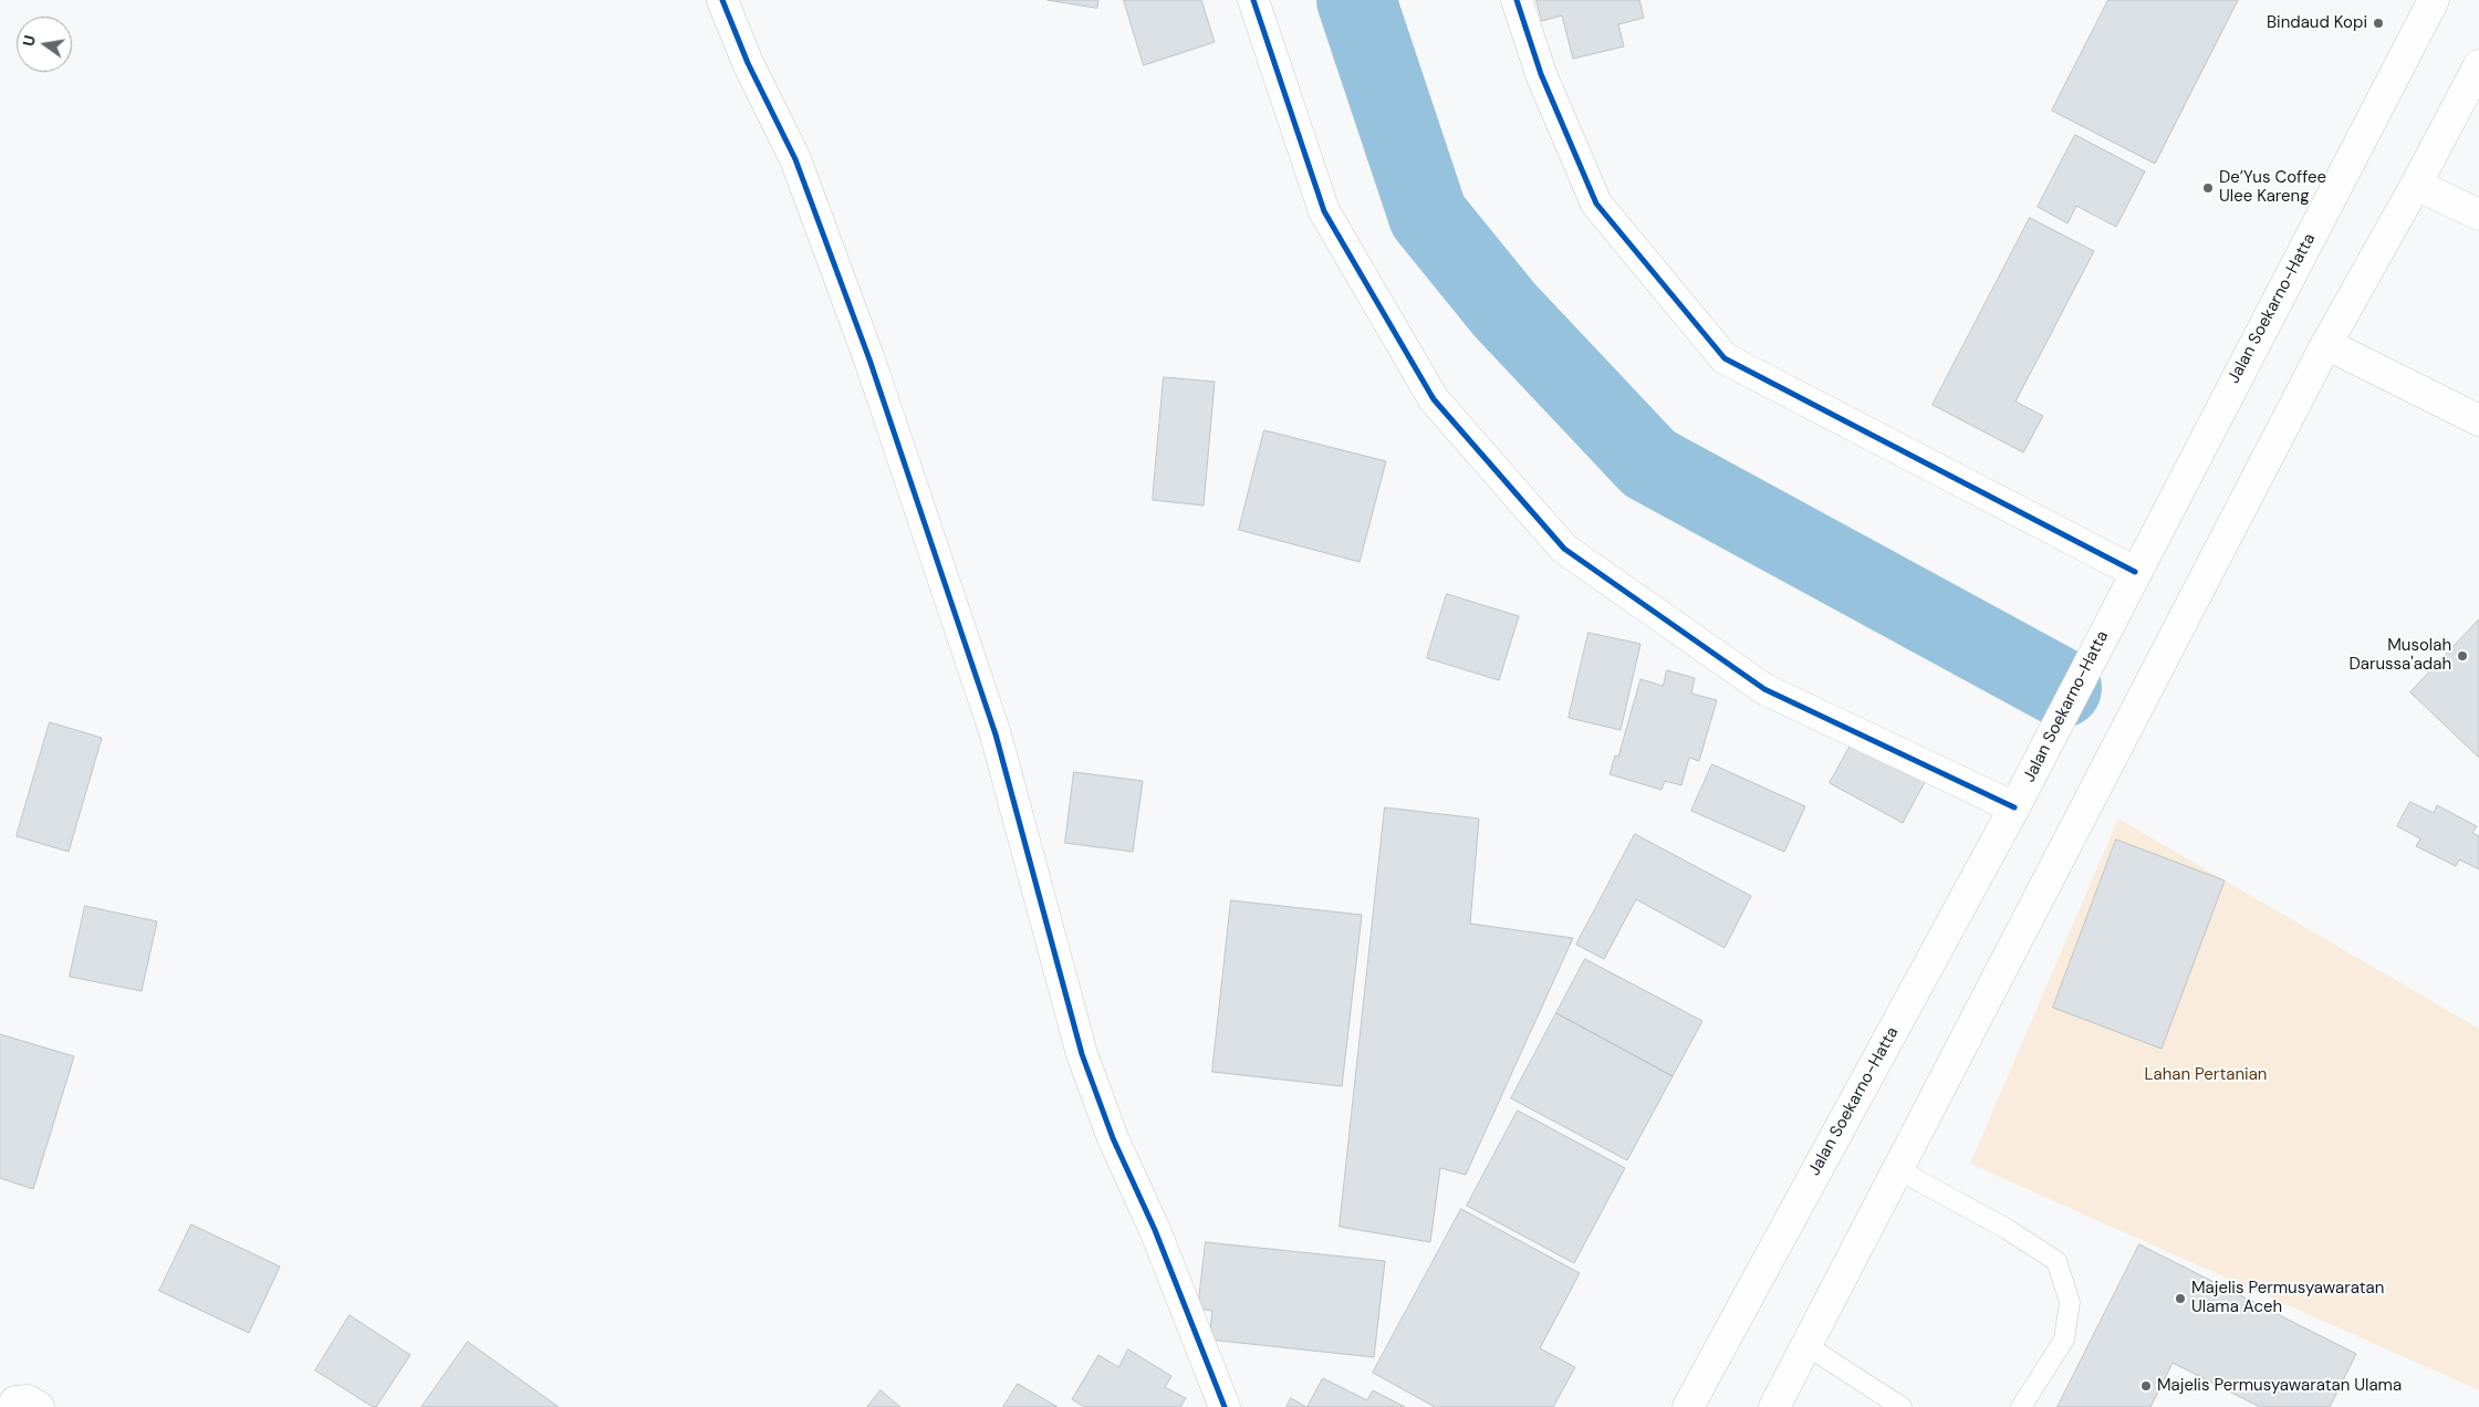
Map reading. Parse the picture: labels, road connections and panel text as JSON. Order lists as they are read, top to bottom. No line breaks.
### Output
{"streets":{"main road":["Jalan Soekarno-Hatta"]},"parks":["Lahan Pertanian"],"places":["Bindaud Kopi","De’Yus Coffee Ulee Kareng","Musolah Darussa'adah","Majelis Permusyawaratan Ulama Aceh","Majelis Permusyawaratan Ulama"],"north":"left"}
